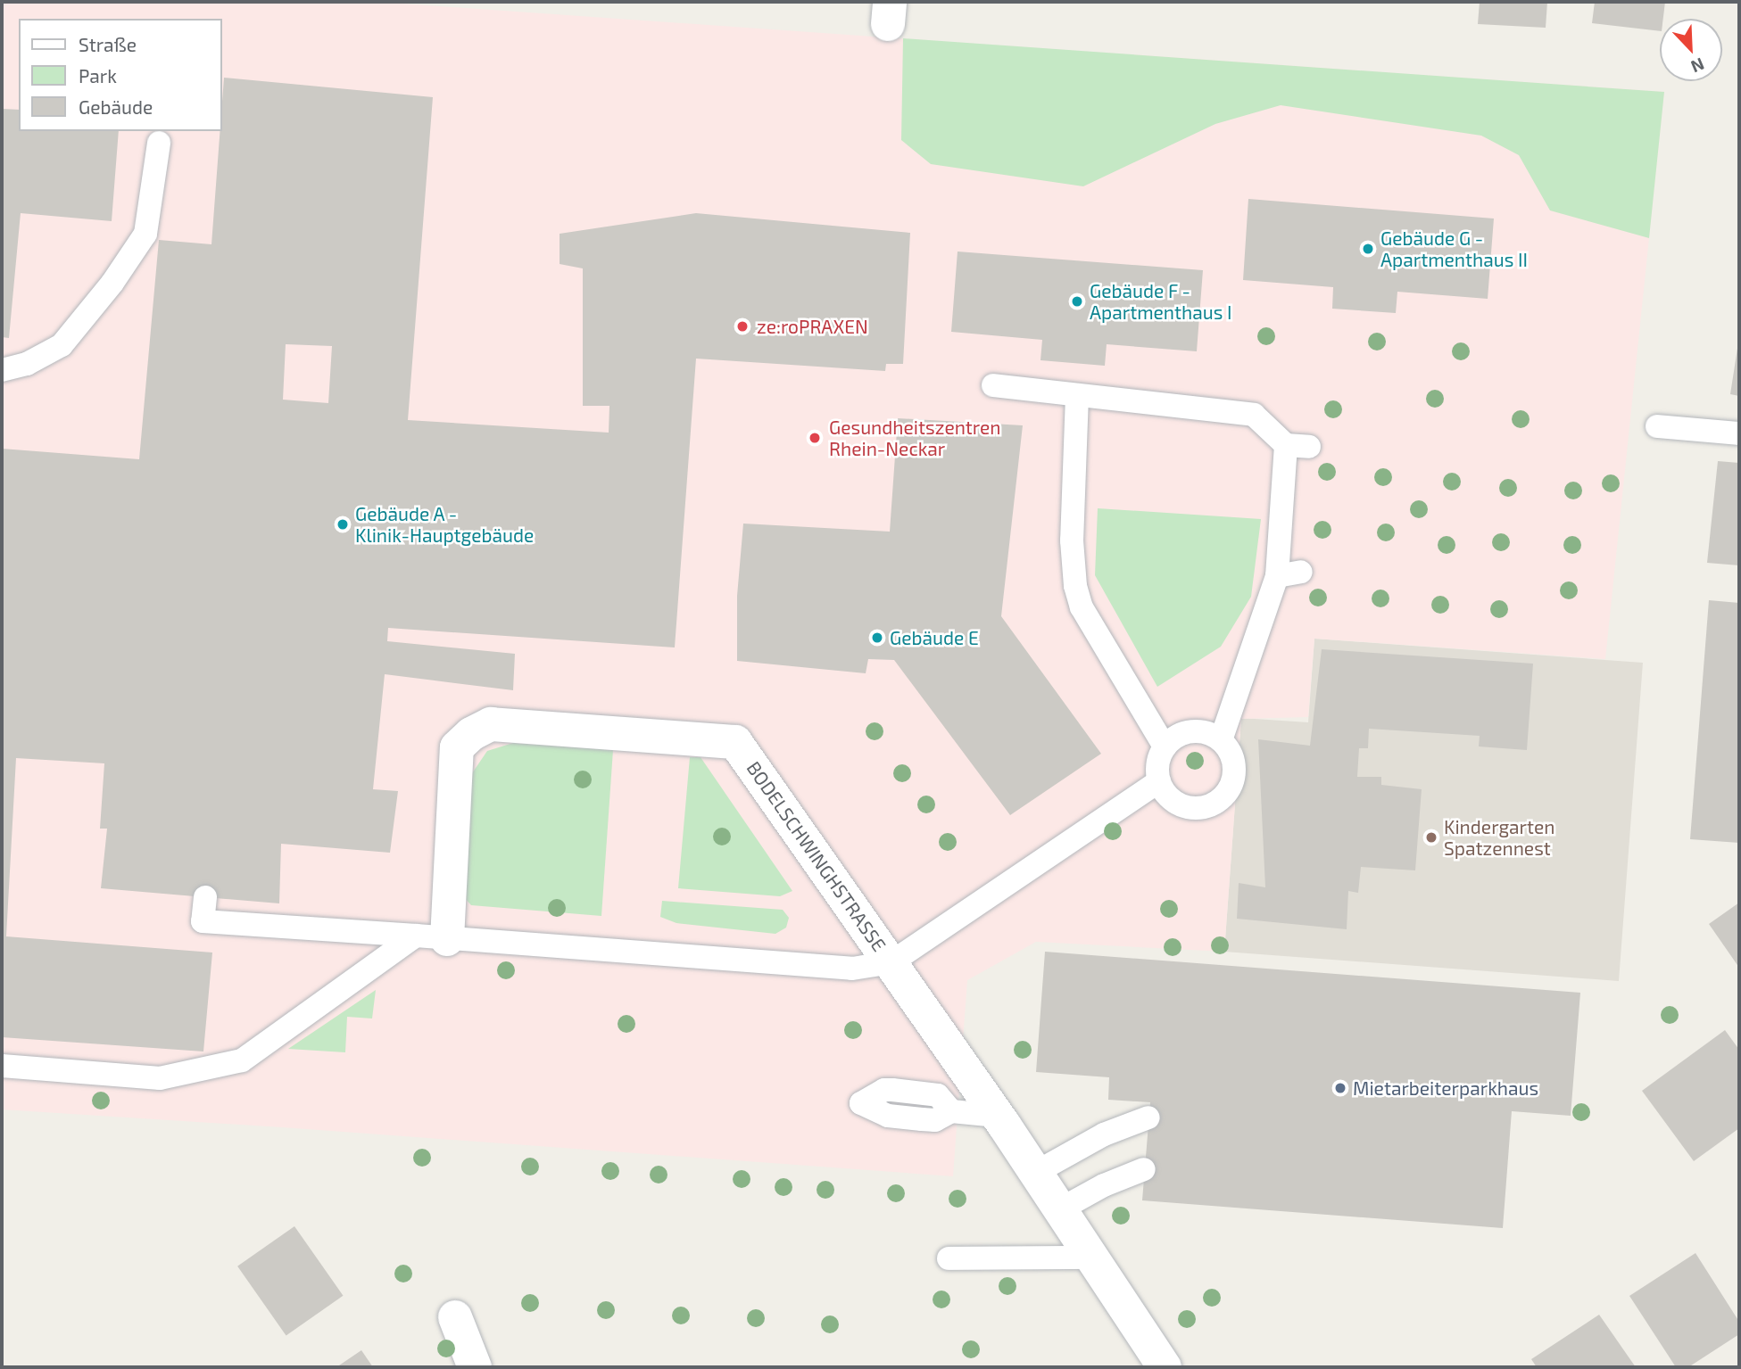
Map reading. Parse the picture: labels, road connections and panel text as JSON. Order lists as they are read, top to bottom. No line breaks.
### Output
{"streets":{"street":["BODELSCHWINGHSTRASSE"]},"places":["Gebäude G - Apartmenthaus II","Gebäude F - Apartmenthaus I","ze:roPRAXEN","Gesundheitszentren Rhein-Neckar","Gebäude A - Klinik-Hauptgebäude","Gebäude E","Kindergarten Spatzennest","Mietarbeiterparkhaus"],"legend":["Straße","Park","Gebäude"],"north":"bottom right"}
